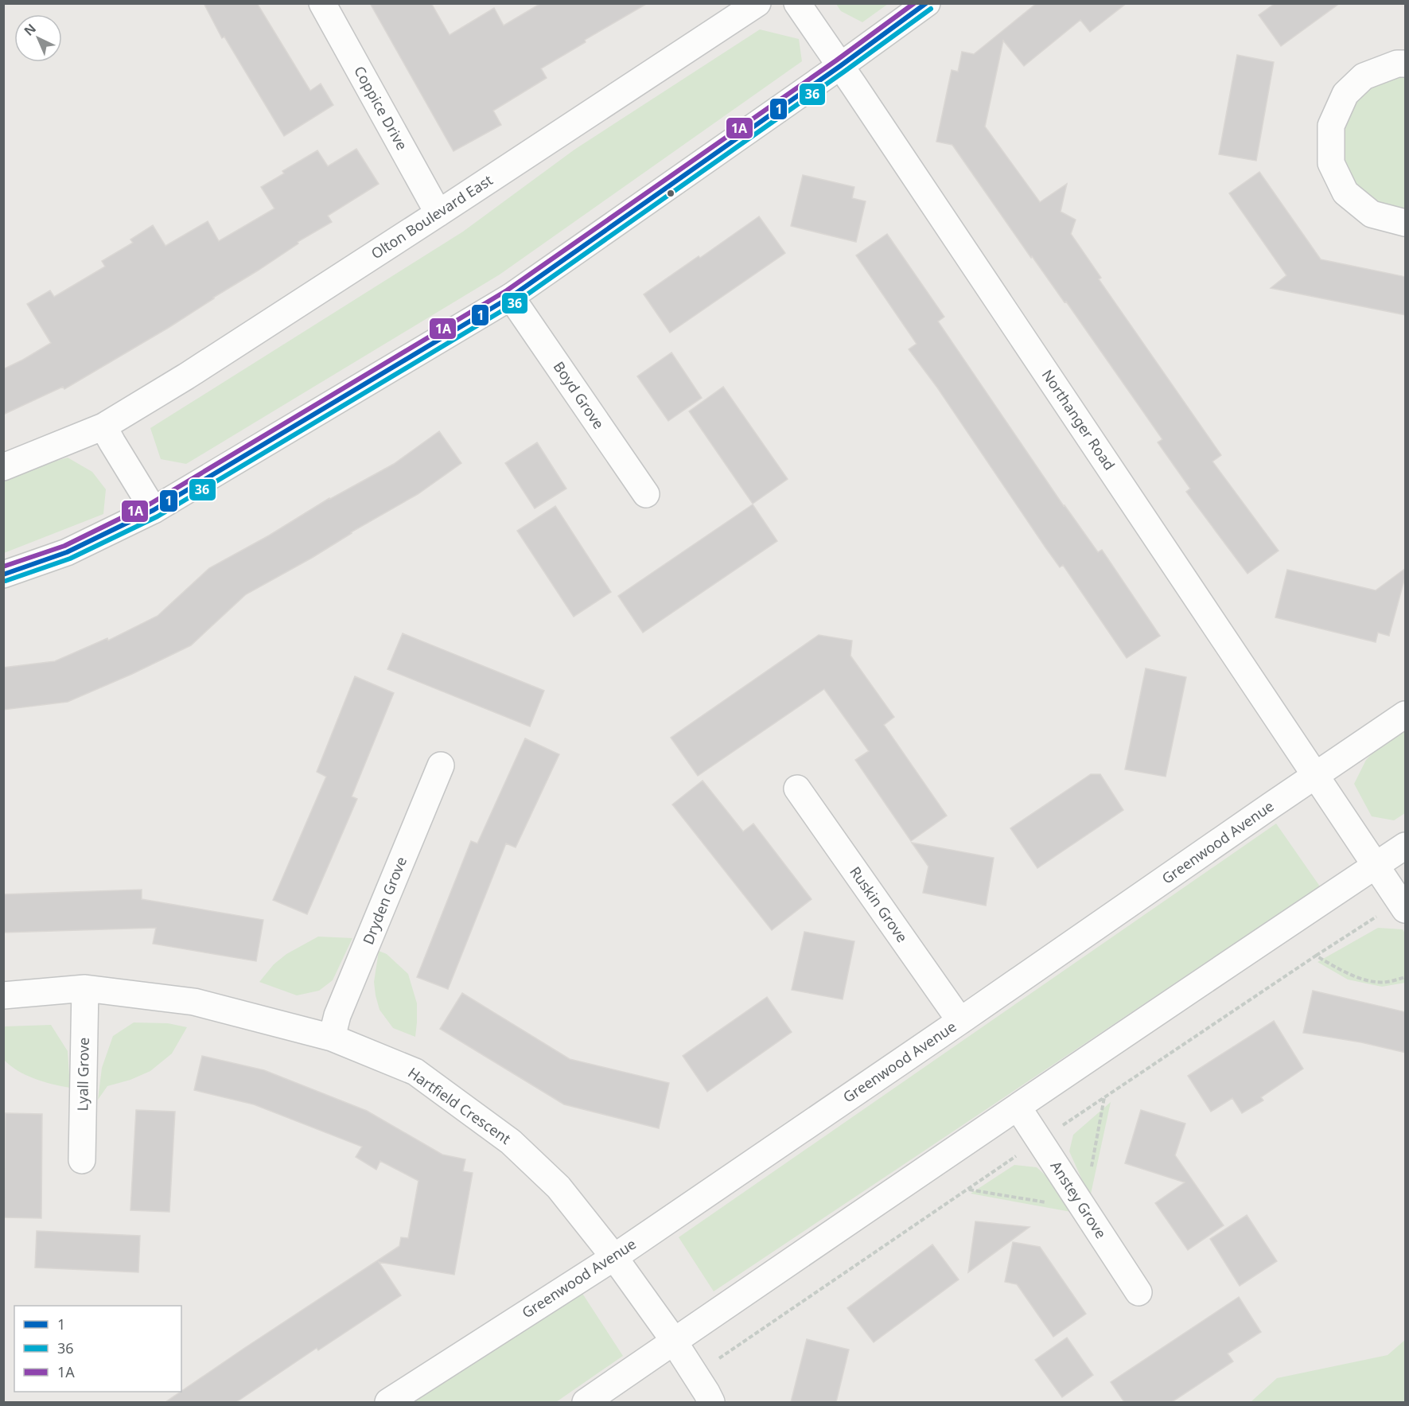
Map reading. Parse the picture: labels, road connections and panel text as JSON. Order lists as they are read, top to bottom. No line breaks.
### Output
{"streets":{"street":["Coppice Drive","Olton Boulevard East","Boyd Grove","Northanger Road","Greenwood Avenue","Dryden Grove","Ruskin Grove","Lyall Grove","Hartfield Crescent","Anstey Grove"]},"crossings":[["Coppice Drive","Olton Boulevard East"],["Northanger Road","Greenwood Avenue"],["Greenwood Avenue","Ruskin Grove"],["Greenwood Avenue","Hartfield Crescent"],["Dryden Grove","Hartfield Crescent"],["Lyall Grove","Hartfield Crescent"]],"lines":["transit line 1","transit line 1A","transit line 36"],"legend":["1","36","1A"],"north":"top left"}
